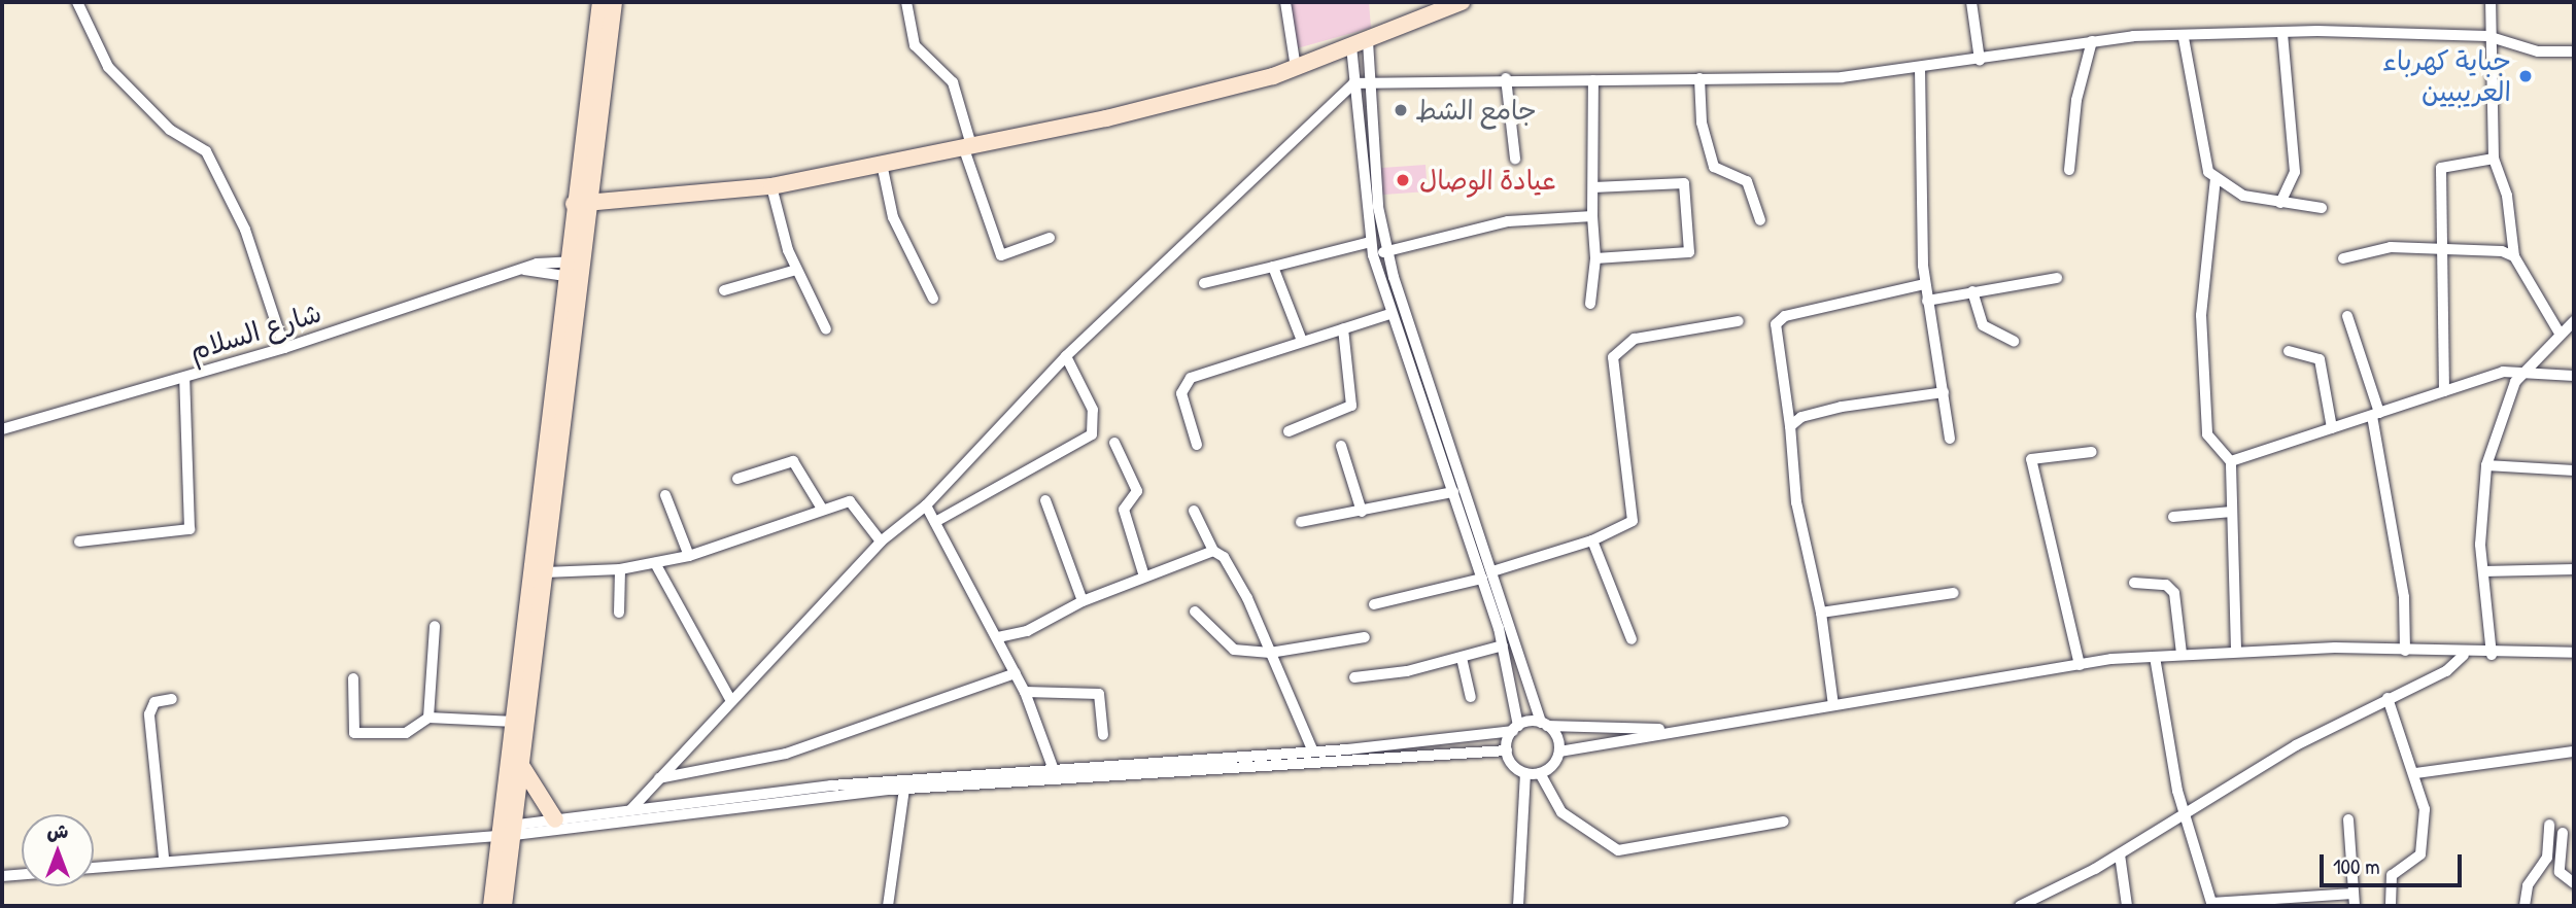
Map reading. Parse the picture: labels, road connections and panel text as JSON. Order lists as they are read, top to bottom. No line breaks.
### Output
{"streets":{"street":["شارع السلام"]},"places":["جباية كهرباء العريبيين","جامع الشط","عيادة الوصال"],"scale_bar":"100 m","north":"top"}
